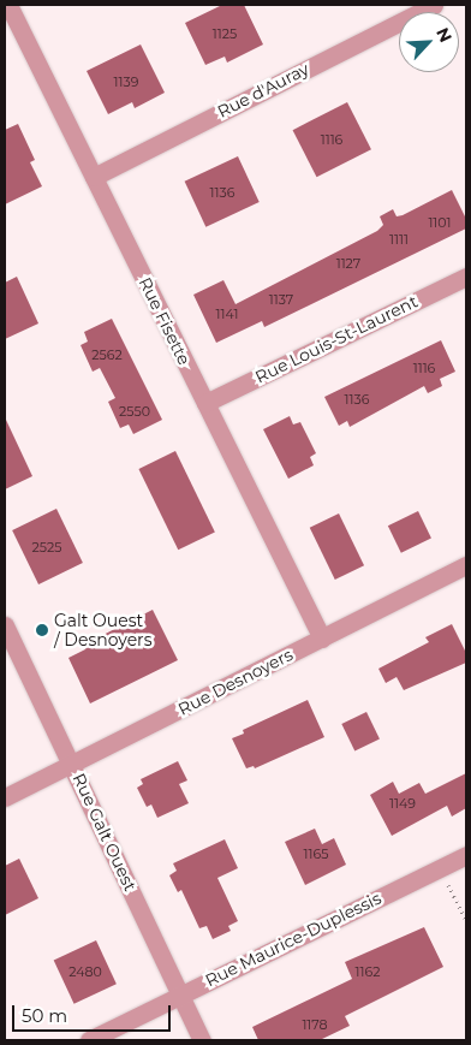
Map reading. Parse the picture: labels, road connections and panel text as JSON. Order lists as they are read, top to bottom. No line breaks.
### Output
{"streets":{"street":["Rue d'Auray","Rue Fisette","Rue Louis-St-Laurent","Rue Desnoyers","Rue Galt Ouest","Rue Maurice-Duplessis"]},"crossings":[["Rue d'Auray","Rue Fisette"],["Rue Fisette","Rue Louis-St-Laurent"],["Rue Fisette","Rue Desnoyers"],["Rue Desnoyers","Rue Galt Ouest"],["Rue Galt Ouest","Rue Maurice-Duplessis"]],"places":["Galt Ouest / Desnoyers"],"house_numbers":["1125","1139","1116","1136","1101","1111","1127","1137","1141","2562","1116","1136","2550","2525","1149","1165","2480","1162","1178"],"scale_bar":"50 m","north":"top right"}
